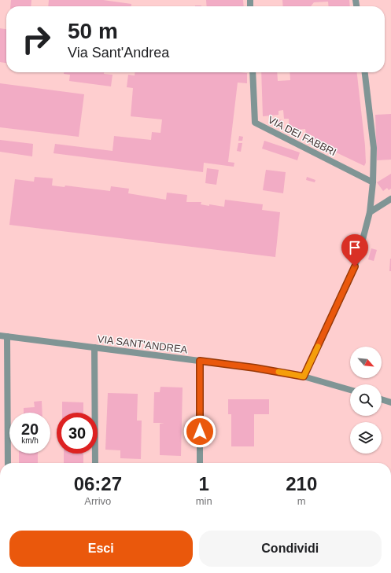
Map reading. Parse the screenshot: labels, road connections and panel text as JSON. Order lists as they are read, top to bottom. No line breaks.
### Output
{"streets":{"street":["VIA DEI FABBRI","VIA SANT'ANDREA"]},"north":"bottom right","page":{"turn":["50 m","Via Sant'Andrea"],"speed":"20 km/h","limit":"30","eta":["06:27","Arrivo","1","min","210","m"],"buttons":["Esci","Condividi"]}}
